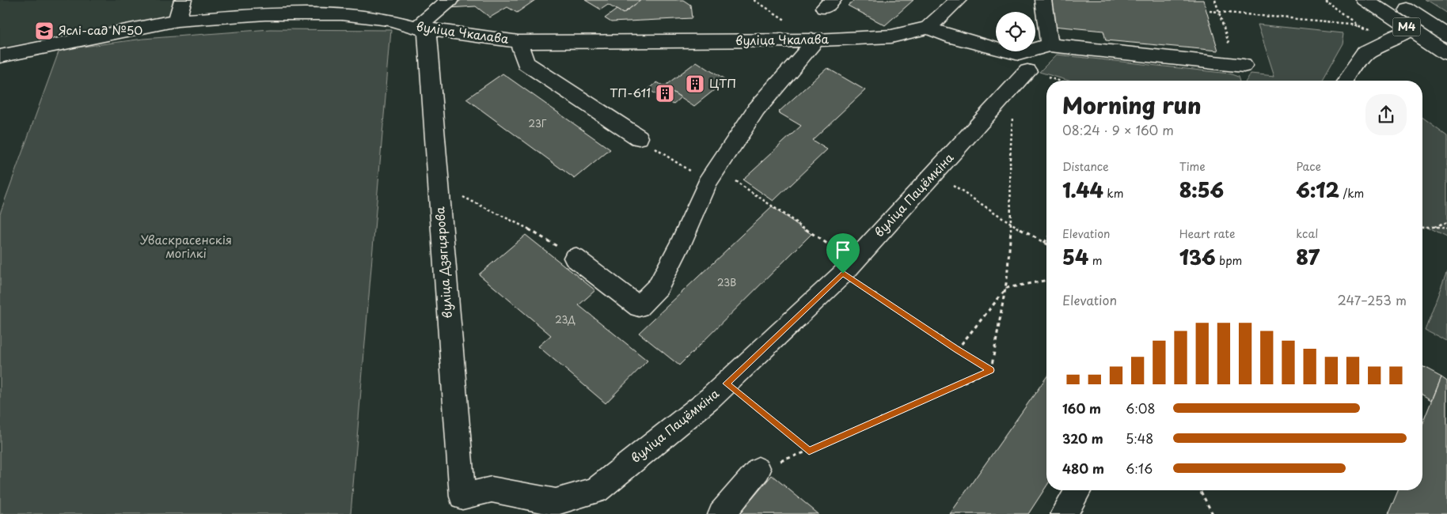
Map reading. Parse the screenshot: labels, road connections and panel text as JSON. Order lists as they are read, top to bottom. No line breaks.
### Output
{"streets":{"street":["М4","вуліца Чкалава","вуліца Пацёмкіна","вуліца Дзягцярова"]},"crossings":[["вуліца Чкалава","вуліца Дзягцярова"],["вуліца Пацёмкіна","вуліца Дзягцярова"]],"parks":["Уваскрасенскія могілкі"],"places":{"school or university":["Яслі-сад №50"],"building":["ЦТП","ТП-611"]},"house_numbers":["23Г","23В","23Д"],"page":{"heading":["Morning run","08:24 · 9 × 160 m"],"stats":[["Distance","1.44 km"],["Time","8:56"],["Pace","6:12 /km"],["Elevation","54 m"],["Heart rate","136 bpm"],["kcal","87"]],"chart":["Elevation","247–253 m"],"list":[{"name":"160 m","note":"6:08"},{"name":"320 m","note":"5:48"},{"name":"480 m","note":"6:16"}]}}
